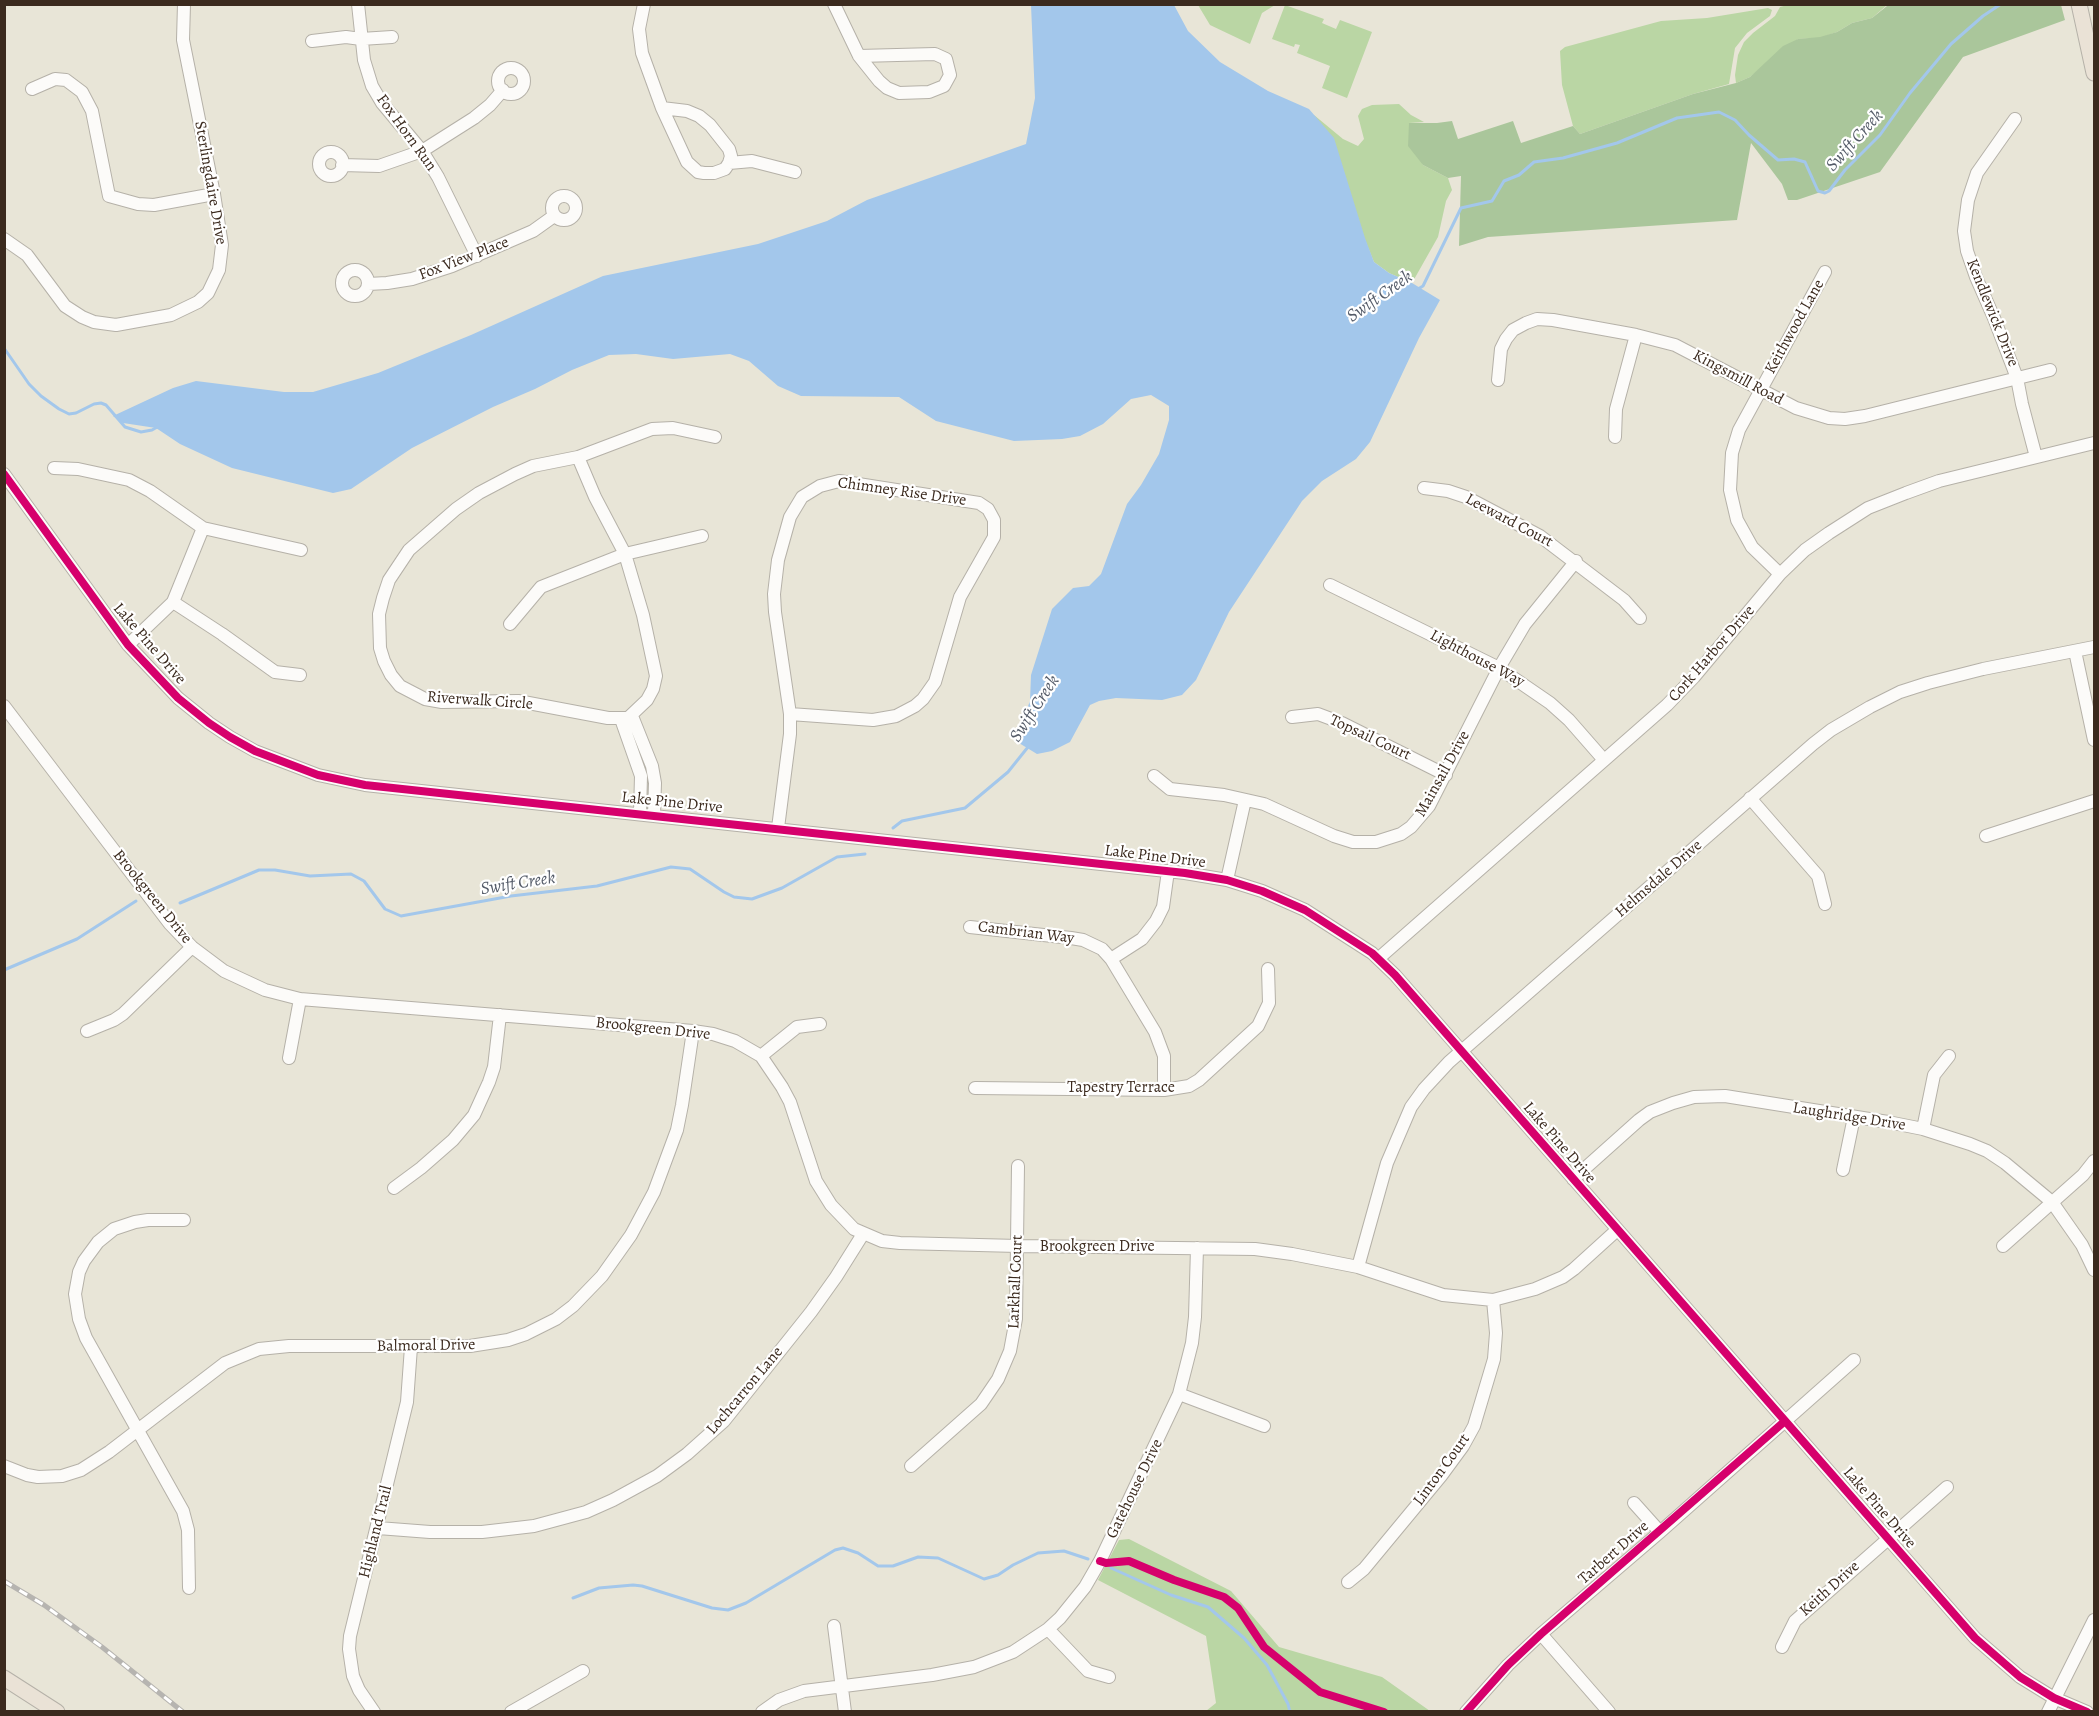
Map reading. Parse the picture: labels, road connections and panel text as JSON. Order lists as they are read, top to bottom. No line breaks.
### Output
{"streets":{"street":["Fox Horn Run","Sterlingdaire Drive","Fox View Place","Kendlewick Drive","Keithwood Lane","Kingsmill Road","Chimney Rise Drive","Leeward Court","Lake Pine Drive","Cork Harbor Drive","Lighthouse Way","Riverwalk Circle","Topsail Court","Mainsail Drive","Helmsdale Drive","Brookgreen Drive","Cambrian Way","Tapestry Terrace","Laughridge Drive","Larkhall Court","Balmoral Drive","Lochcarron Lane","Linton Court","Gatehouse Drive","Highland Trail","Tarbert Drive","Keith Drive"]},"crossings":[["Fox Horn Run","Fox View Place"],["Kendlewick Drive","Kingsmill Road"],["Kendlewick Drive","Cork Harbor Drive"],["Keithwood Lane","Kingsmill Road"],["Keithwood Lane","Cork Harbor Drive"],["Chimney Rise Drive","Lake Pine Drive"],["Leeward Court","Mainsail Drive"],["Lake Pine Drive","Cork Harbor Drive"],["Lake Pine Drive","Helmsdale Drive"],["Lake Pine Drive","Brookgreen Drive"],["Lake Pine Drive","Laughridge Drive"],["Lake Pine Drive","Tarbert Drive"],["Lake Pine Drive","Keith Drive"],["Cork Harbor Drive","Lighthouse Way"],["Lighthouse Way","Mainsail Drive"],["Topsail Court","Mainsail Drive"],["Helmsdale Drive","Brookgreen Drive"],["Brookgreen Drive","Larkhall Court"],["Brookgreen Drive","Balmoral Drive"],["Brookgreen Drive","Lochcarron Lane"],["Brookgreen Drive","Linton Court"],["Brookgreen Drive","Gatehouse Drive"],["Cambrian Way","Tapestry Terrace"],["Balmoral Drive","Highland Trail"],["Lochcarron Lane","Highland Trail"]],"water":["Swift Creek"]}
